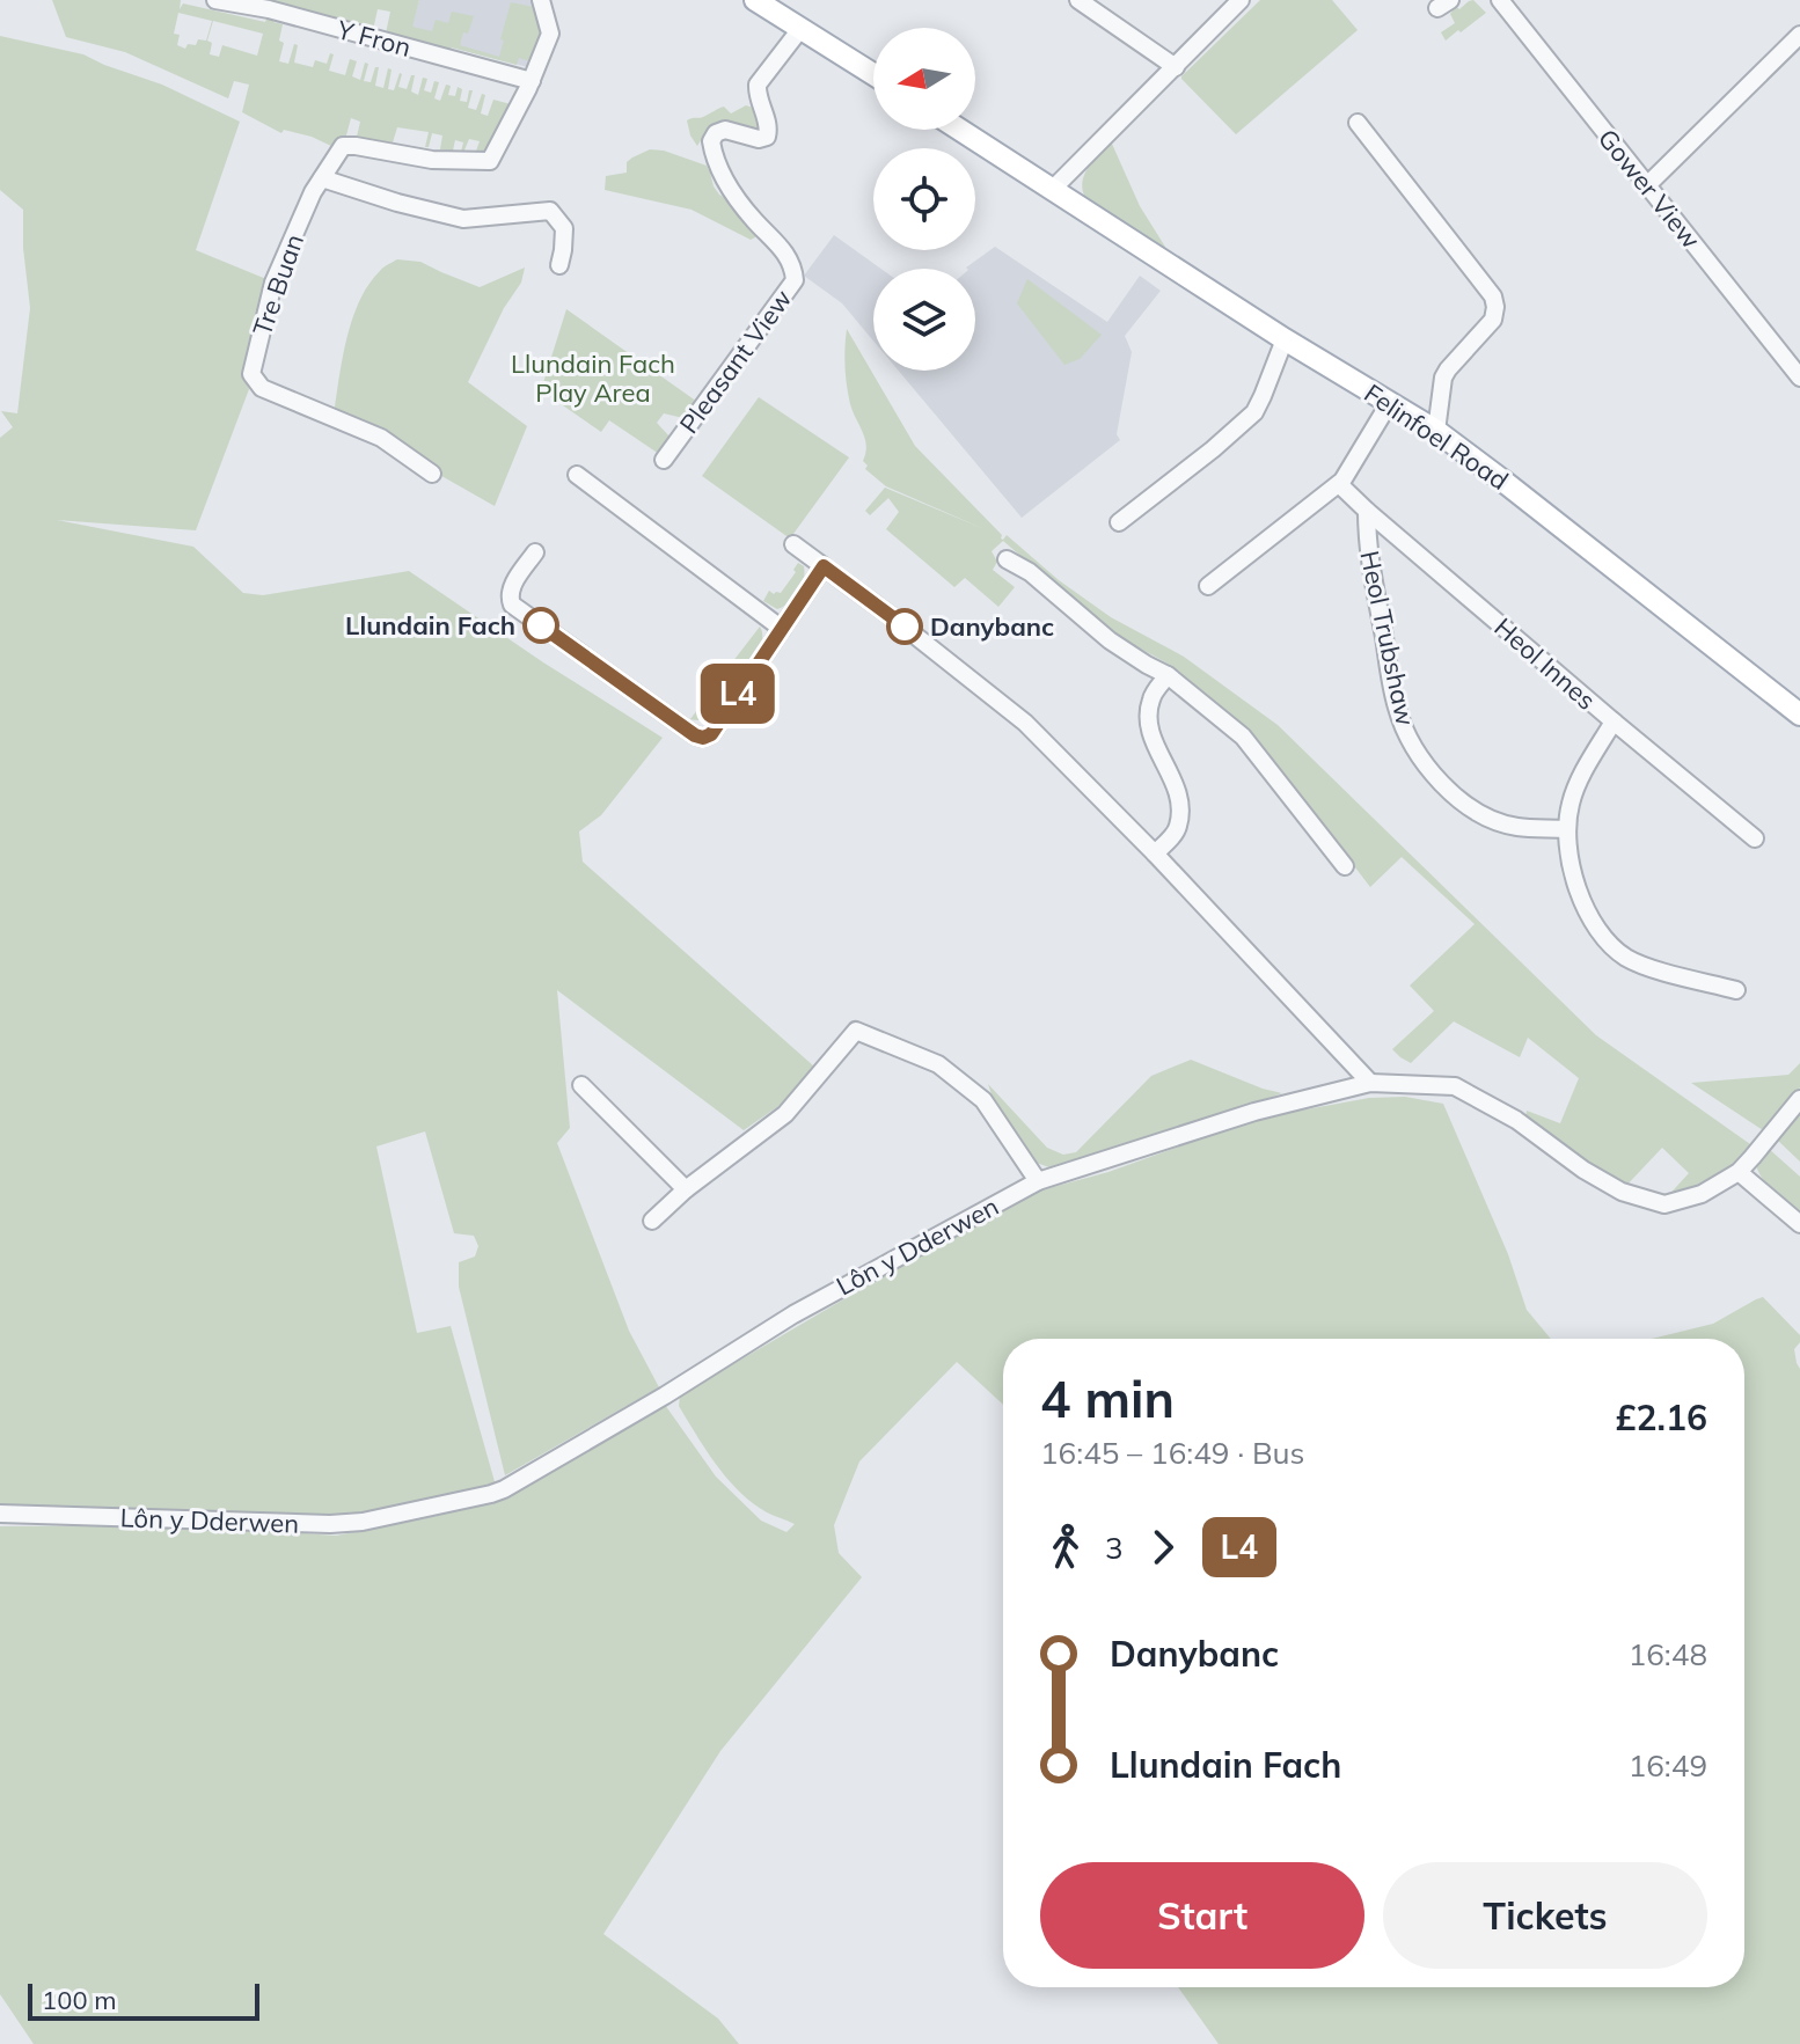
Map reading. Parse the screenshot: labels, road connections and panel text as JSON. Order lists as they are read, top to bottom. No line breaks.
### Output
{"streets":{"main road":["Felinfoel Road"],"street":["Y Fron","Gower View","Tre Buan","Pleasant View","Heol Trubshaw","Heol Innes","Lôn y Dderwen"]},"crossings":[["Y Fron","Tre Buan"],["Heol Trubshaw","Heol Innes"]],"parks":["Llundain Fach Play Area"],"places":["Llundain Fach","Danybanc"],"lines":["bus line L4"],"scale_bar":"100 m","north":"left","page":{"on_map":"L4","heading":["4 min","16:45 – 16:49 · Bus","£2.16"],"legs":["3","L4"],"list":[{"name":"Danybanc","value":"16:48"},{"name":"Llundain Fach","value":"16:49"}],"buttons":["Start","Tickets"],"scale":"100 m"}}
